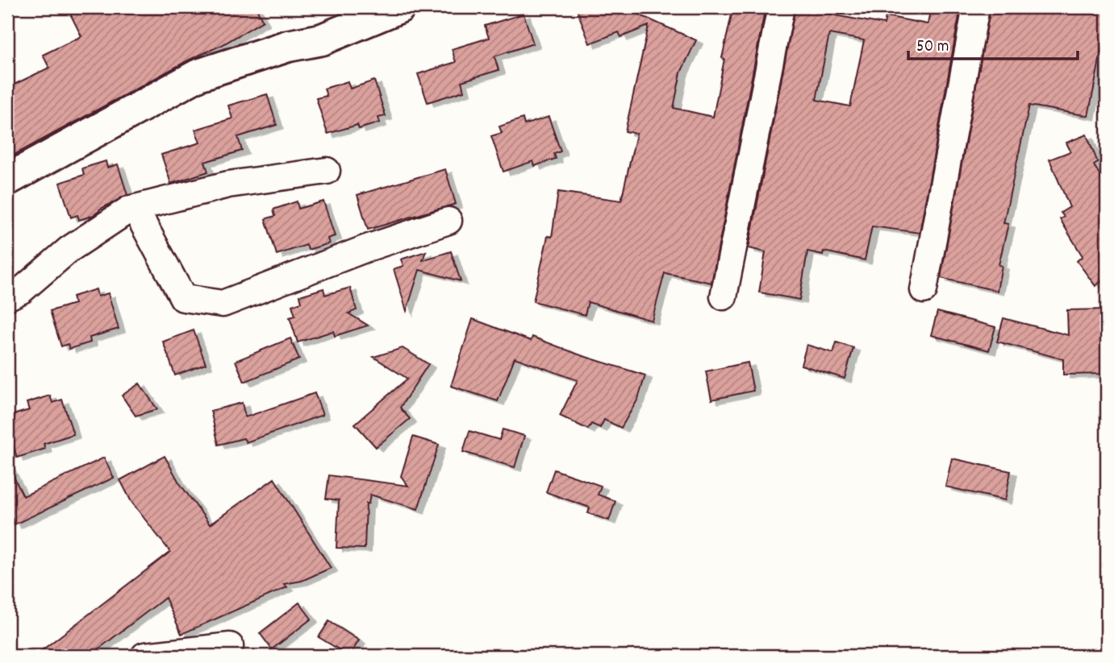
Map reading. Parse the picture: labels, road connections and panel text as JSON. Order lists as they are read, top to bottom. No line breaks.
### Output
{"scale_bar":"50 m"}
